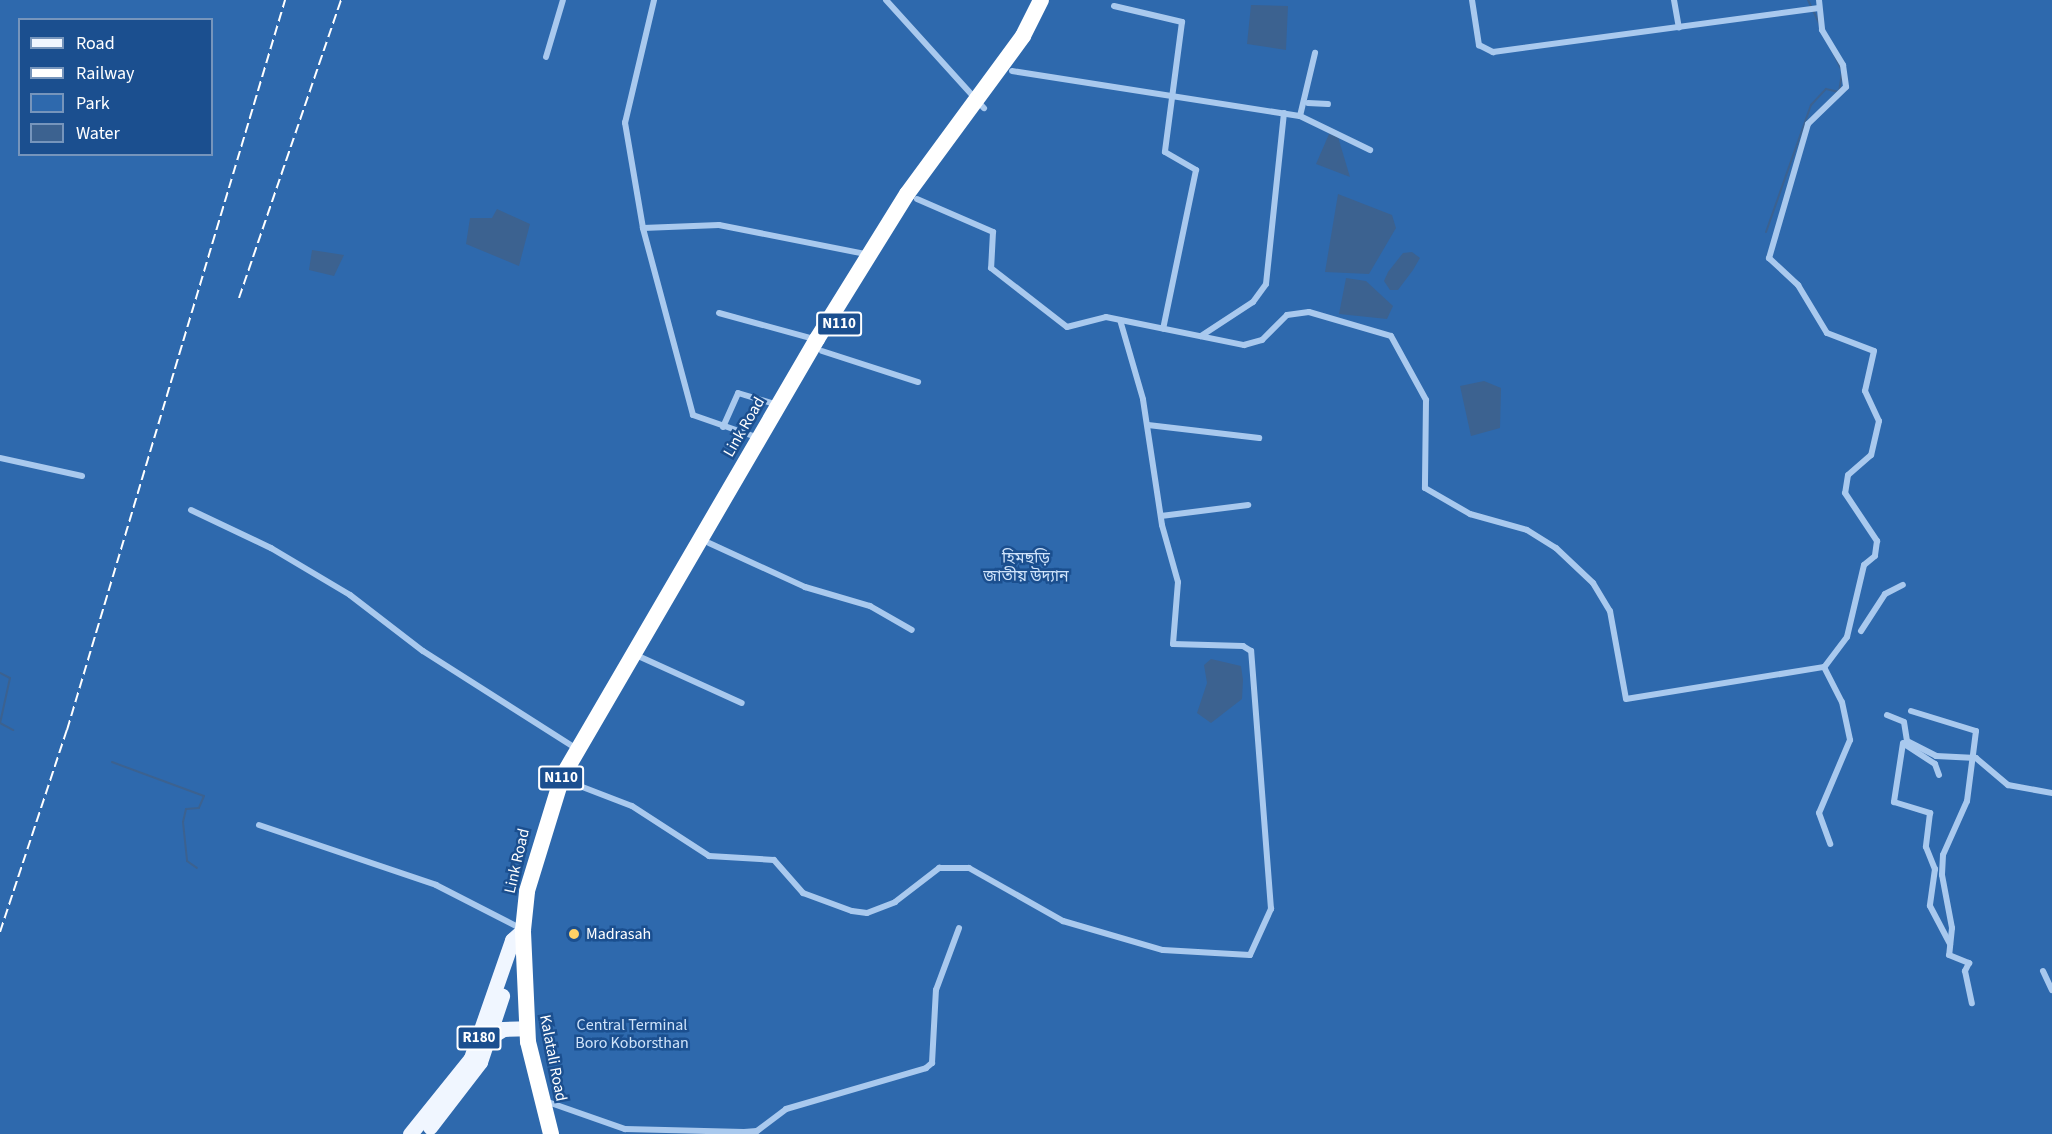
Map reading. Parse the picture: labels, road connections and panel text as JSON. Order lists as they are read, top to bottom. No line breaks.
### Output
{"streets":{"highway":["N110","Link Road","Kalatali Road"],"main road":["R180"]},"crossings":[["Link Road","R180"],["Link Road","Kalatali Road"],["R180","Kalatali Road"]],"parks":["হিমছড়ি জাতীয় উদ্যান","Central Terminal Boro Koborsthan"],"places":["Madrasah"],"legend":["Road","Railway","Park","Water"]}
